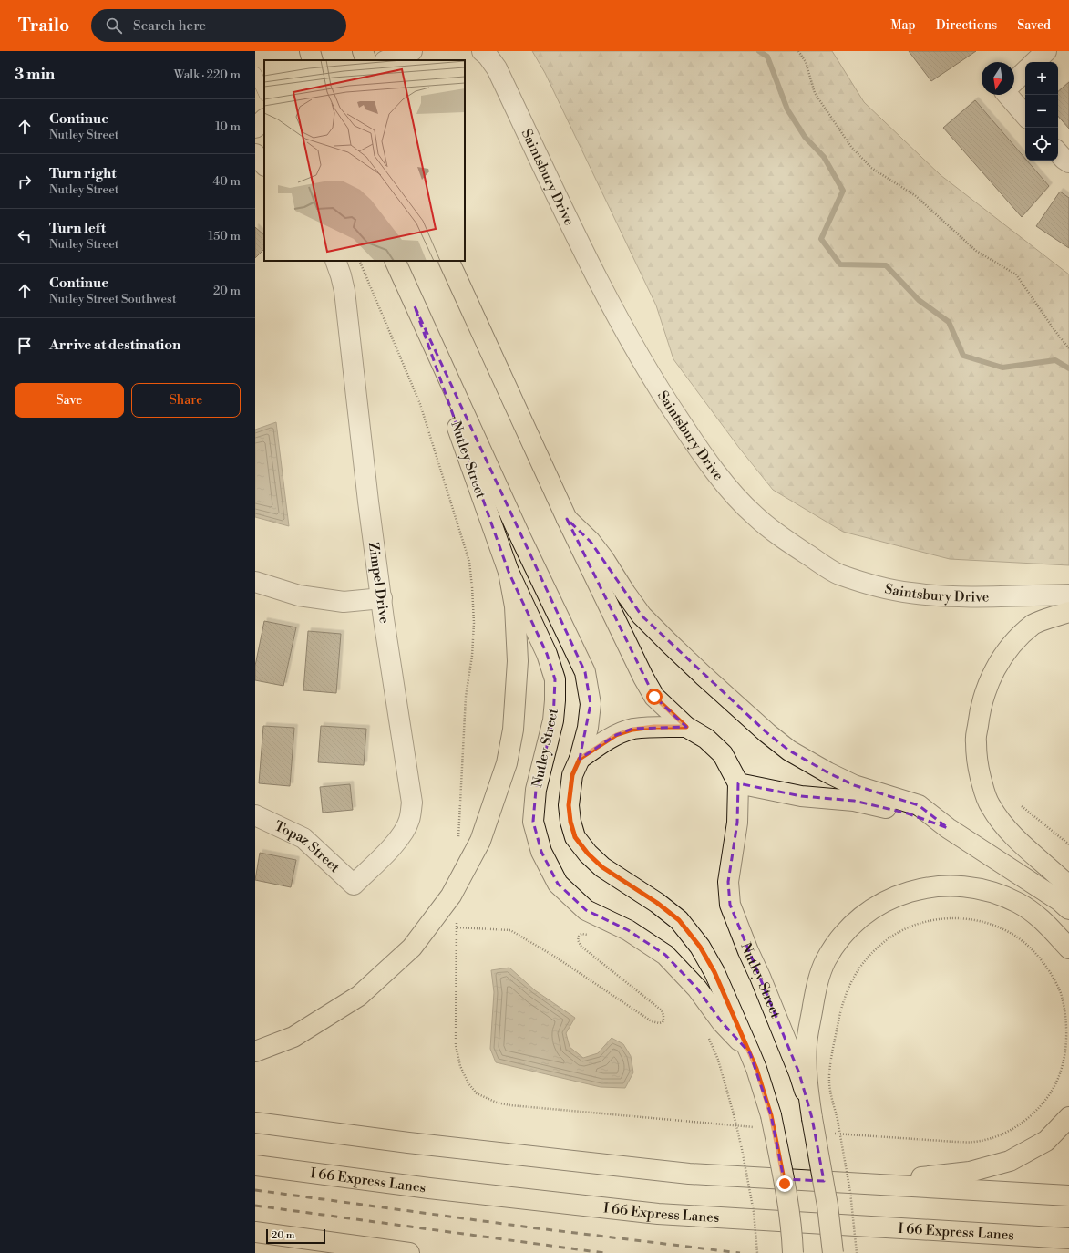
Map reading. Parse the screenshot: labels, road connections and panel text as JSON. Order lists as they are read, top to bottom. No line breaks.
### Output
{"streets":{"main road":["Nutley Street","I 66 Express Lanes"],"street":["Saintsbury Drive","Zimpel Drive","Topaz Street"]},"crossings":[["Zimpel Drive","Topaz Street"]],"scale_bar":"20 m","north":"bottom","page":{"header":"Trailo","search":"Search here","nav":["Map","Directions","Saved"],"heading":["3 min","Walk · 220 m"],"map_buttons":["+","−"],"list":[["Continue","Nutley Street","10 m"],["Turn right","Nutley Street","40 m"],["Turn left","Nutley Street","150 m"],["Continue","Nutley Street Southwest","20 m"],"Arrive at destination"],"buttons":["Save","Share"],"scale":"20 m"}}
